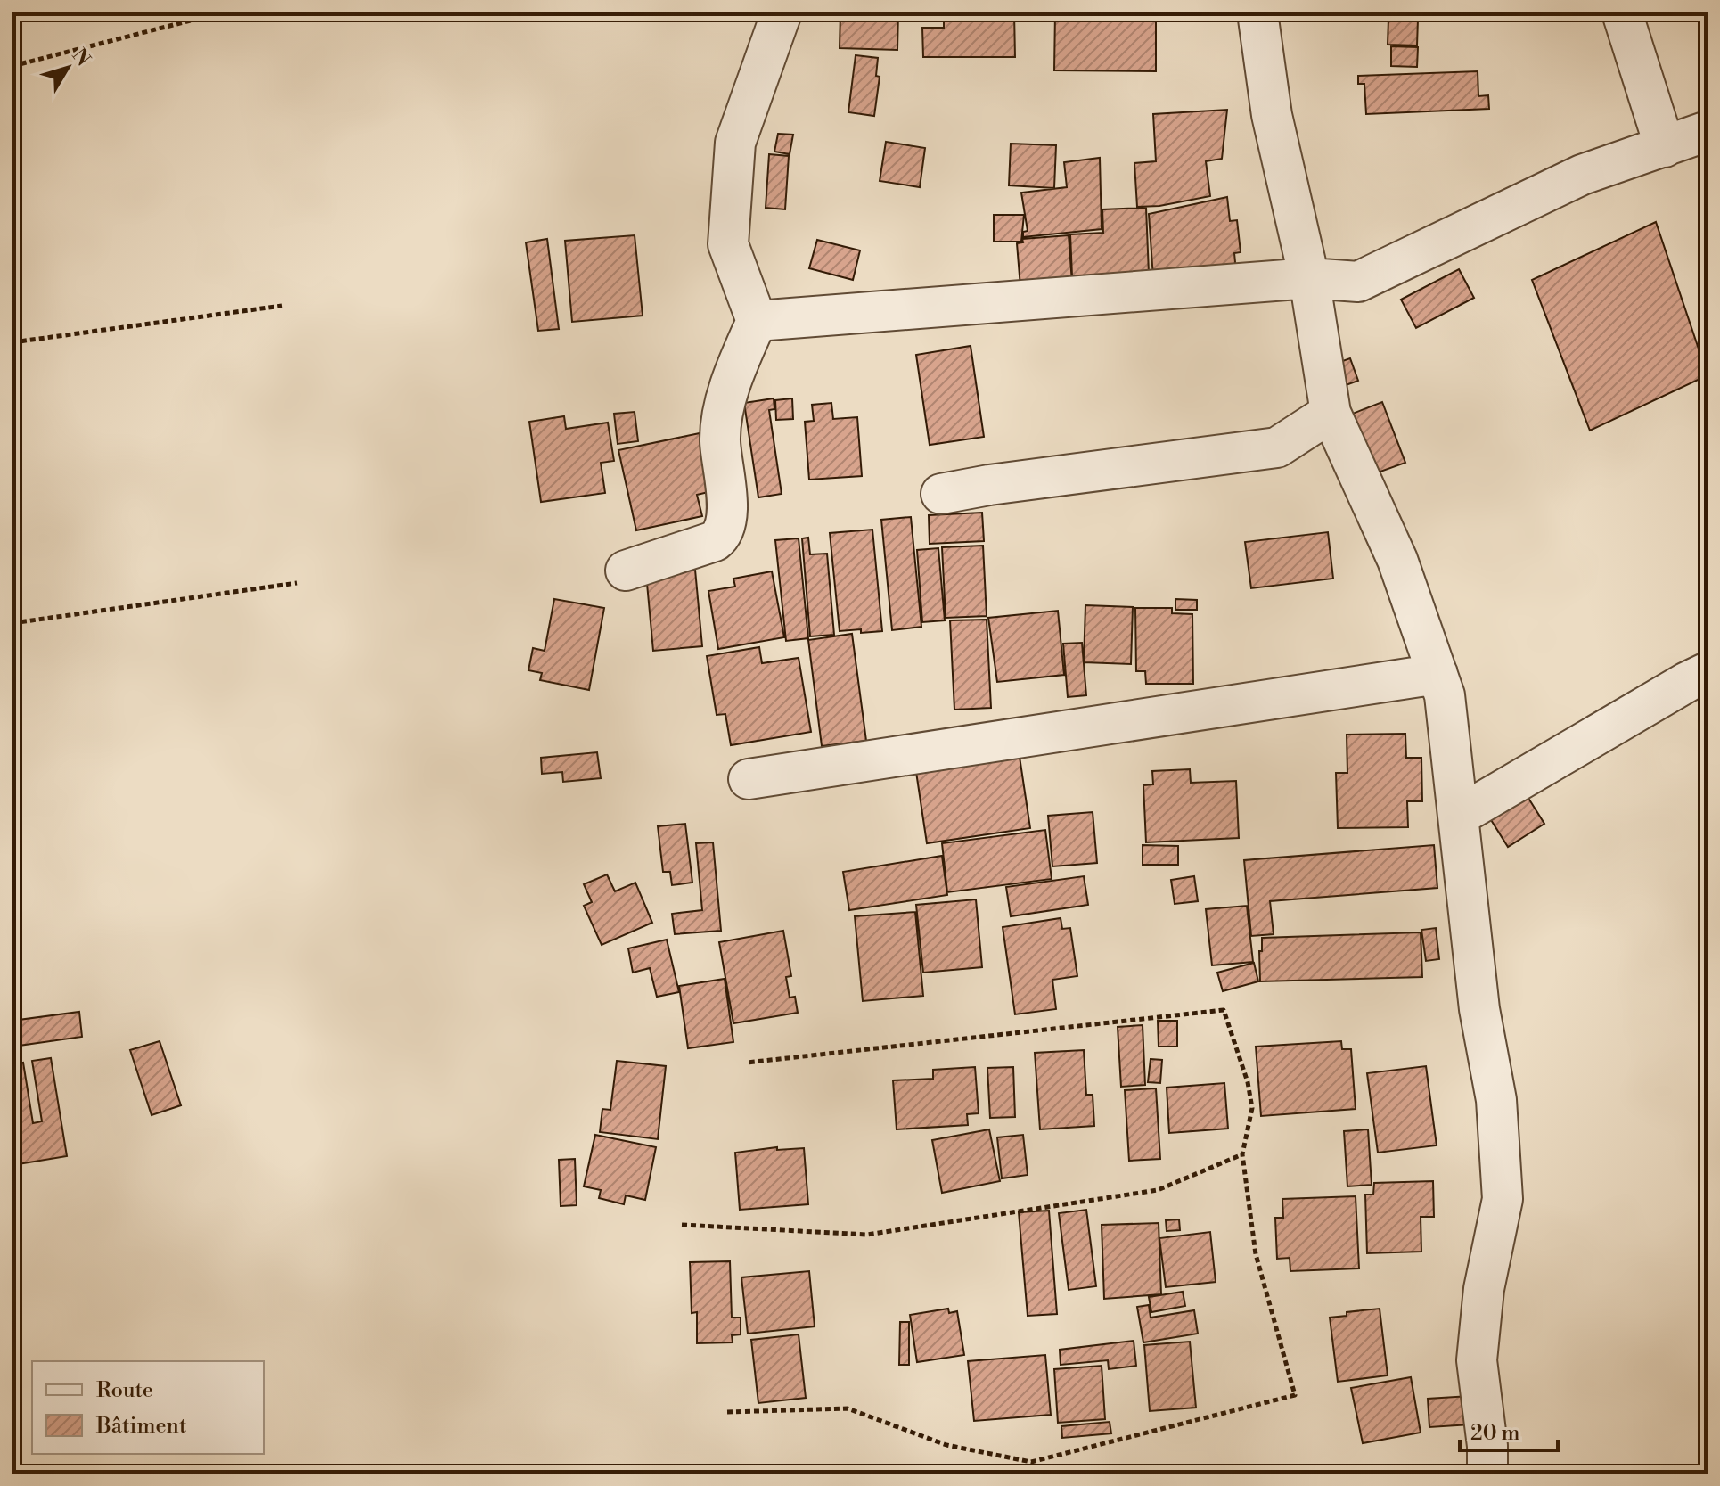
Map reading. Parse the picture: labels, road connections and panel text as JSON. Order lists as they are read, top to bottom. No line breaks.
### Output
{"legend":["Route","Bâtiment"],"scale_bar":"20 m","north":"top right"}
